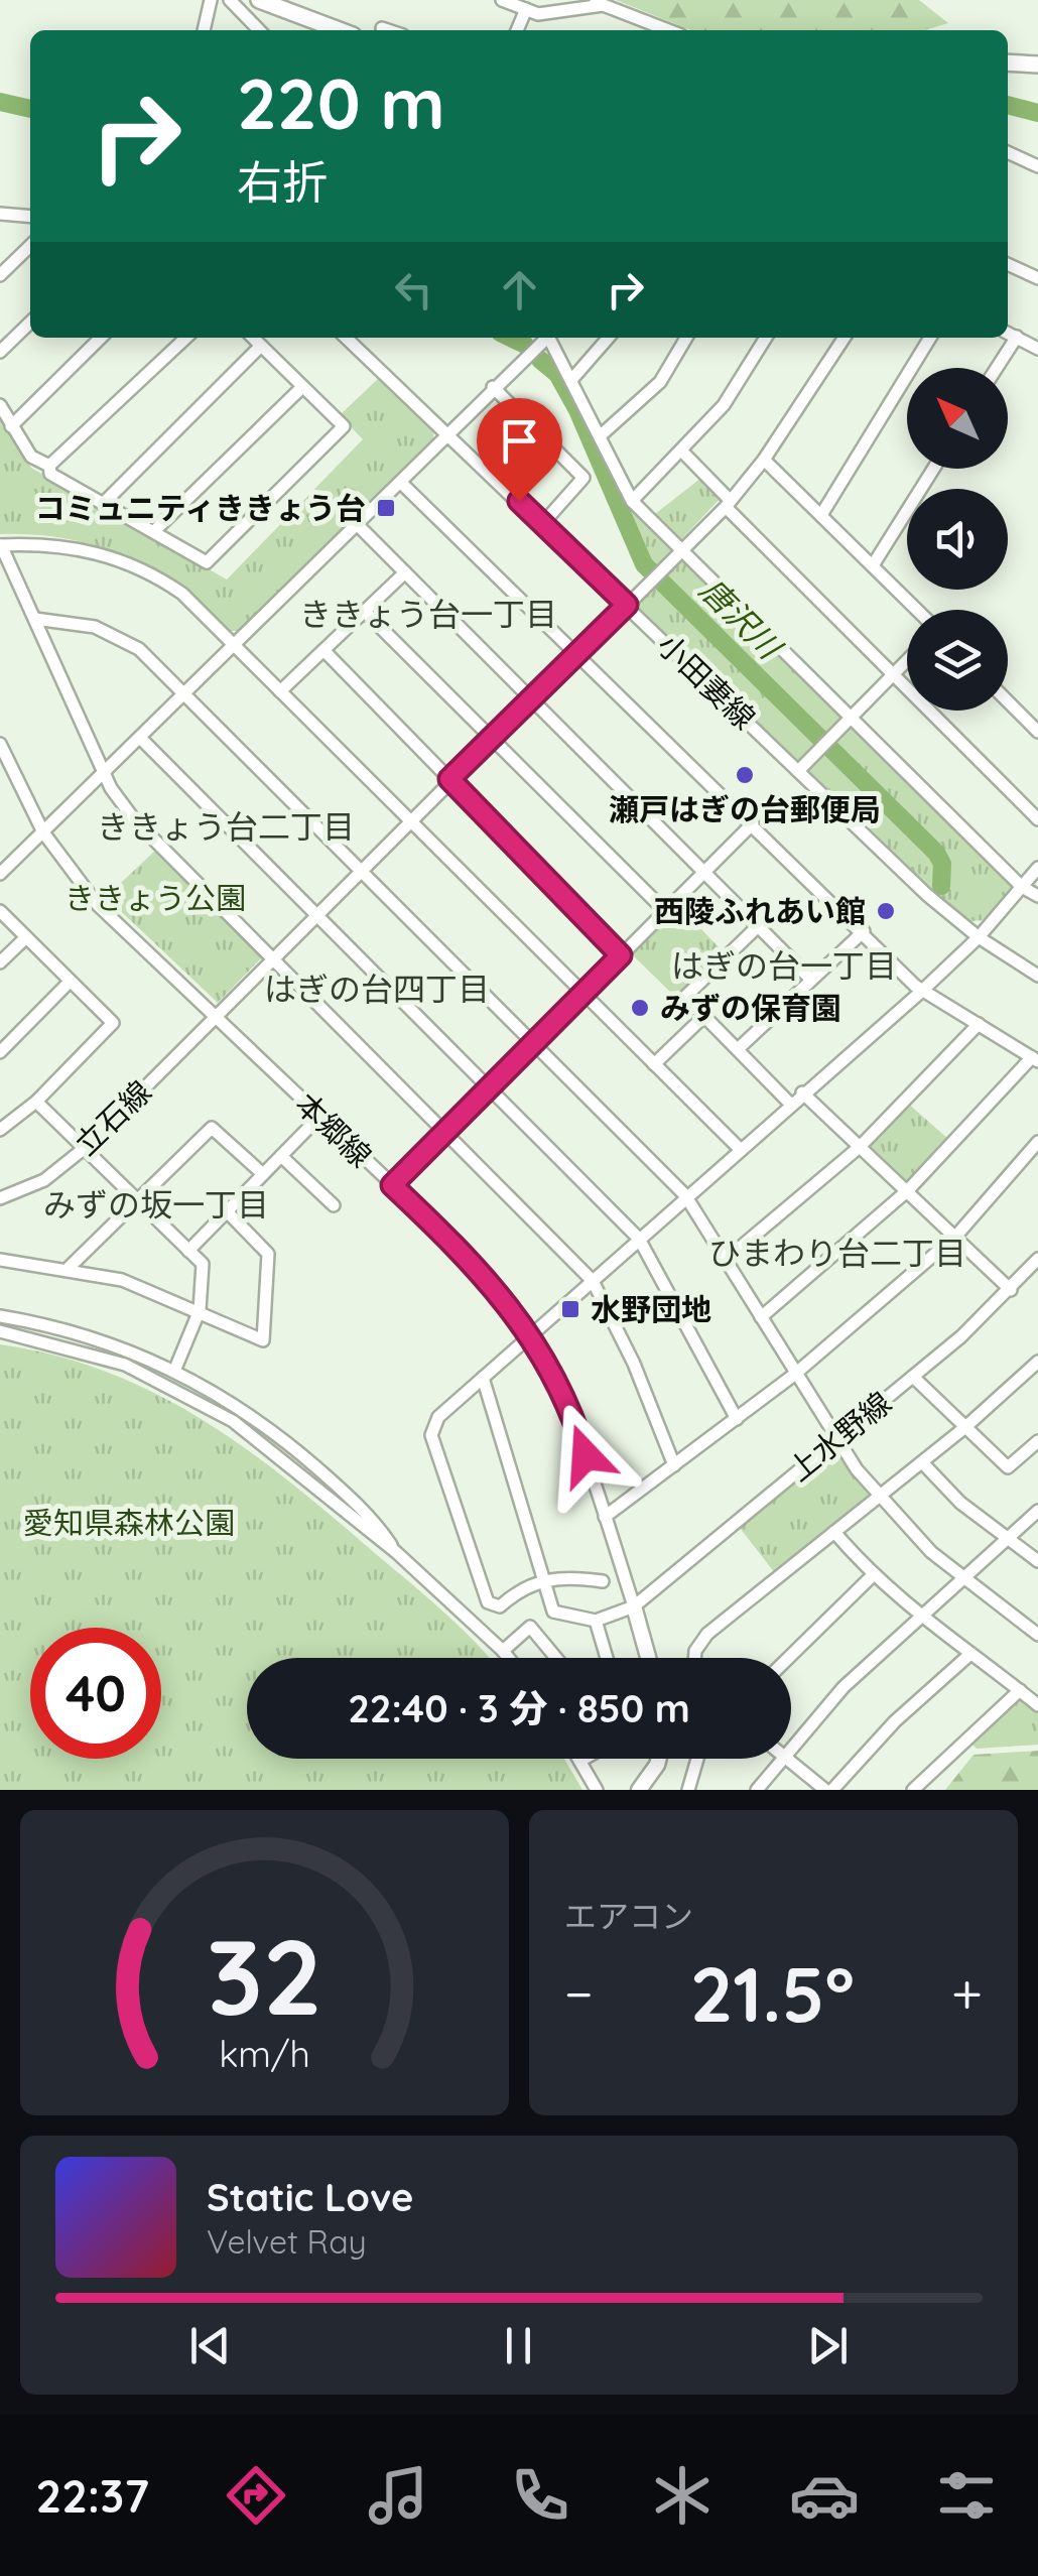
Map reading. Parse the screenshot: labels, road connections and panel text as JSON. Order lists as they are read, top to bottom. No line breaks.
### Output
{"streets":{"street":["小田妻線","立石線","本郷線","上水野線"]},"crossings":[["小田妻線","立石線"],["立石線","本郷線"],["本郷線","上水野線"]],"districts":["ききょう台一丁目","ききょう台二丁目","はぎの台一丁目","はぎの台四丁目","みずの坂一丁目","ひまわり台二丁目"],"water":["唐沢川"],"parks":["ききょう公園","愛知県森林公園"],"places":{"transit":["コミュニティききょう台","水野団地"],"other":["瀬戸はぎの台郵便局","西陵ふれあい館","みずの保育園"]},"north":"top left","page":{"turn":["220 m","右折"],"limit":"40","trip":"22:40 · 3 分 · 850 m","tile":"エアコン","heat":["−","21.5°","+"],"song":["Static Love","Velvet Ray"],"tabs":"22:37","gauge":["32","km/h"]}}
